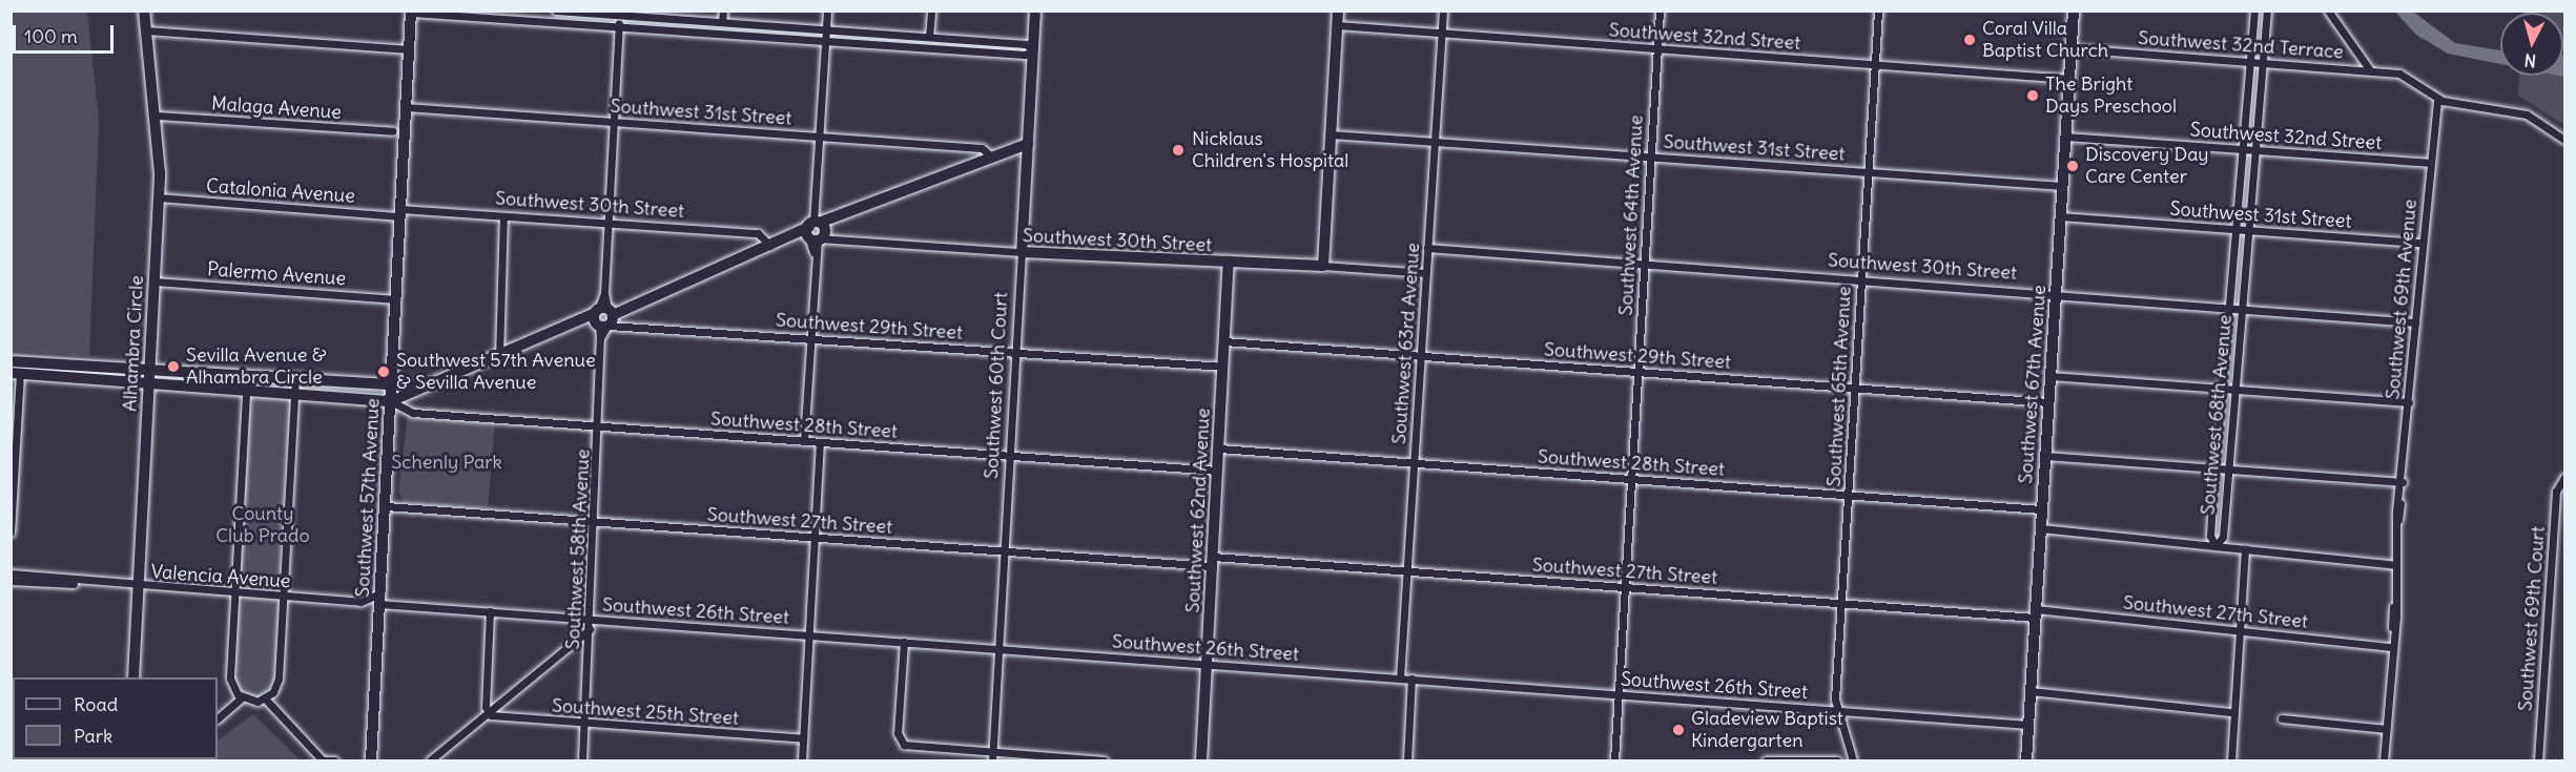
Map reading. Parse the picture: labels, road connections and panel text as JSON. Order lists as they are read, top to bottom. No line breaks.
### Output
{"streets":{"street":["Southwest 32nd Street","Southwest 32nd Terrace","Malaga Avenue","Southwest 31st Street","Catalonia Avenue","Southwest 30th Street","Southwest 64th Avenue","Palermo Avenue","Southwest 69th Avenue","Southwest 29th Street","Alhambra Circle","Southwest 63rd Avenue","Southwest 67th Avenue","Southwest 60th Court","Southwest 65th Avenue","Southwest 68th Avenue","Southwest 28th Street","Southwest 57th Avenue","Southwest 62nd Avenue","Southwest 27th Street","Southwest 58th Avenue","Valencia Avenue","Southwest 26th Street","Southwest 69th Court","Southwest 25th Street"]},"crossings":[["Southwest 32nd Street","Southwest 64th Avenue"],["Southwest 32nd Street","Southwest 69th Avenue"],["Southwest 32nd Street","Southwest 63rd Avenue"],["Southwest 32nd Street","Southwest 67th Avenue"],["Southwest 32nd Street","Southwest 65th Avenue"],["Southwest 32nd Street","Southwest 68th Avenue"],["Southwest 32nd Terrace","Southwest 69th Avenue"],["Southwest 32nd Terrace","Southwest 67th Avenue"],["Southwest 32nd Terrace","Southwest 68th Avenue"],["Malaga Avenue","Alhambra Circle"],["Southwest 31st Street","Southwest 64th Avenue"],["Southwest 31st Street","Southwest 69th Avenue"],["Southwest 31st Street","Southwest 63rd Avenue"],["Southwest 31st Street","Southwest 67th Avenue"],["Southwest 31st Street","Southwest 65th Avenue"],["Southwest 31st Street","Southwest 68th Avenue"],["Southwest 31st Street","Southwest 57th Avenue"],["Catalonia Avenue","Southwest 30th Street"],["Catalonia Avenue","Alhambra Circle"],["Catalonia Avenue","Southwest 57th Avenue"],["Southwest 30th Street","Southwest 64th Avenue"],["Southwest 30th Street","Southwest 69th Avenue"],["Southwest 30th Street","Southwest 63rd Avenue"],["Southwest 30th Street","Southwest 67th Avenue"],["Southwest 30th Street","Southwest 60th Court"],["Southwest 30th Street","Southwest 65th Avenue"],["Southwest 30th Street","Southwest 68th Avenue"],["Southwest 30th Street","Southwest 57th Avenue"],["Southwest 30th Street","Southwest 62nd Avenue"],["Southwest 64th Avenue","Southwest 29th Street"],["Southwest 64th Avenue","Southwest 28th Street"],["Southwest 64th Avenue","Southwest 27th Street"],["Southwest 64th Avenue","Southwest 26th Street"],["Palermo Avenue","Alhambra Circle"],["Palermo Avenue","Southwest 57th Avenue"],["Southwest 69th Avenue","Southwest 27th Street"],["Southwest 29th Street","Southwest 63rd Avenue"],["Southwest 29th Street","Southwest 67th Avenue"],["Southwest 29th Street","Southwest 60th Court"],["Southwest 29th Street","Southwest 65th Avenue"],["Southwest 29th Street","Southwest 62nd Avenue"],["Southwest 29th Street","Southwest 58th Avenue"],["Alhambra Circle","Valencia Avenue"],["Southwest 63rd Avenue","Southwest 28th Street"],["Southwest 63rd Avenue","Southwest 27th Street"],["Southwest 63rd Avenue","Southwest 26th Street"],["Southwest 67th Avenue","Southwest 28th Street"],["Southwest 67th Avenue","Southwest 27th Street"],["Southwest 67th Avenue","Southwest 26th Street"],["Southwest 60th Court","Southwest 28th Street"],["Southwest 60th Court","Southwest 27th Street"],["Southwest 60th Court","Southwest 26th Street"],["Southwest 65th Avenue","Southwest 28th Street"],["Southwest 65th Avenue","Southwest 27th Street"],["Southwest 65th Avenue","Southwest 26th Street"],["Southwest 28th Street","Southwest 57th Avenue"],["Southwest 28th Street","Southwest 62nd Avenue"],["Southwest 28th Street","Southwest 58th Avenue"],["Southwest 57th Avenue","Southwest 27th Street"],["Southwest 57th Avenue","Valencia Avenue"],["Southwest 57th Avenue","Southwest 26th Street"],["Southwest 62nd Avenue","Southwest 27th Street"],["Southwest 62nd Avenue","Southwest 26th Street"],["Southwest 27th Street","Southwest 58th Avenue"],["Southwest 58th Avenue","Southwest 26th Street"],["Southwest 58th Avenue","Southwest 25th Street"],["Valencia Avenue","Southwest 26th Street"]],"parks":["Schenly Park","County Club Prado"],"places":["Coral Villa Baptist Church","The Bright Days Preschool","Nicklaus Children's Hospital","Discovery Day Care Center","Sevilla Avenue & Alhambra Circle","Southwest 57th Avenue & Sevilla Avenue","Gladeview Baptist Kindergarten"],"legend":["Road","Park"],"scale_bar":"100 m","north":"bottom"}
